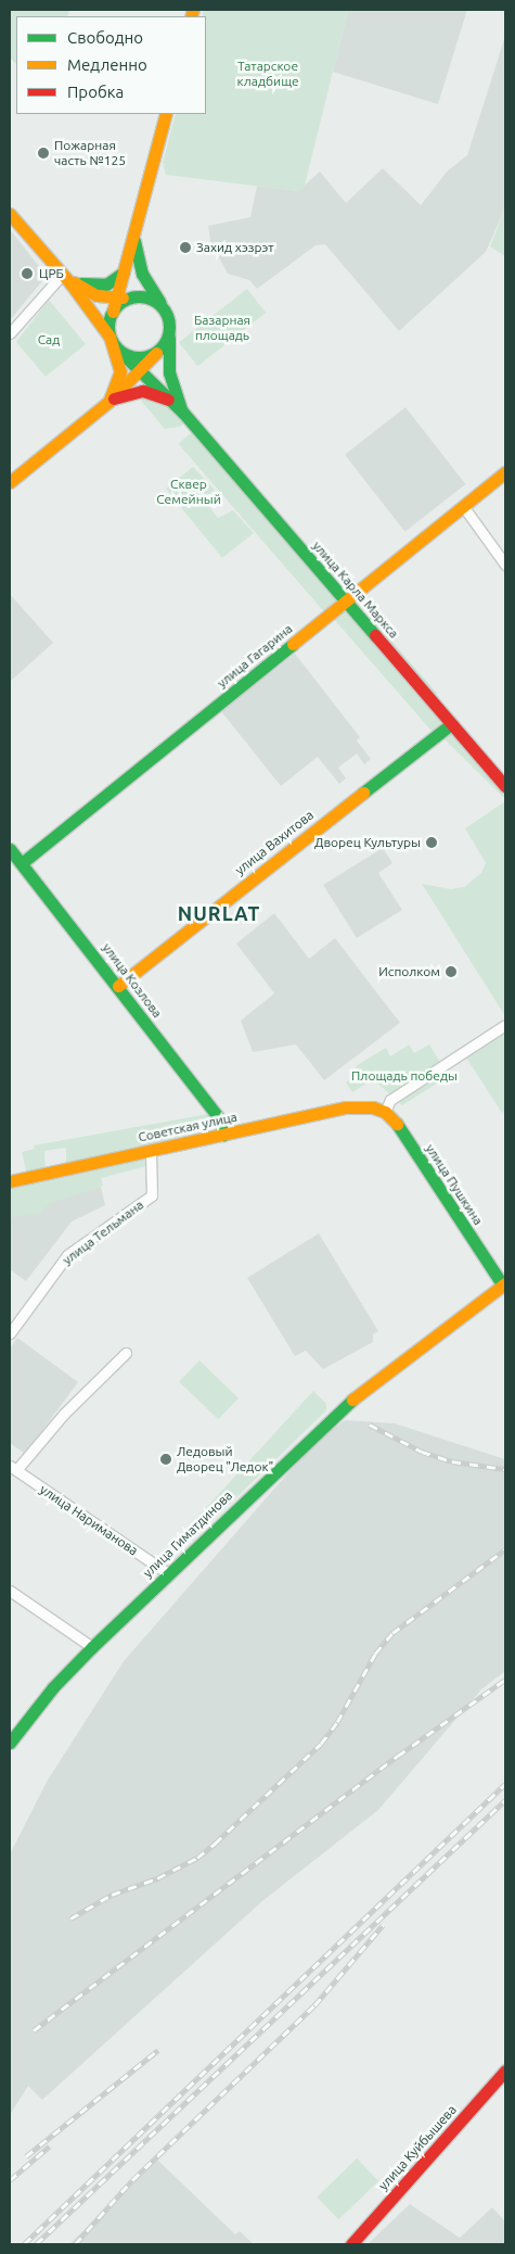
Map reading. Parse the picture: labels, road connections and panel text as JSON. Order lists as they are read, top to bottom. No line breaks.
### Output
{"streets":{"street":["улица Карла Маркса","улица Гагарина","улица Вахитова","улица Козлова","Советская улица","улица Пушкина","улица Тельмана","улица Нариманова","улица Гиматдинова","улица Куйбышева"]},"crossings":[["улица Карла Маркса","улица Гагарина"],["улица Карла Маркса","улица Вахитова"],["улица Гагарина","улица Козлова"],["улица Вахитова","улица Козлова"],["улица Козлова","Советская улица"],["Советская улица","улица Пушкина"],["Советская улица","улица Тельмана"],["улица Пушкина","улица Гиматдинова"],["улица Нариманова","улица Гиматдинова"]],"districts":["NURLAT"],"parks":["Татарское кладбище","Базарная площадь","Сад","Сквер Семейный","Площадь победы"],"places":["Пожарная часть №125","Захид хэзрэт","ЦРБ","Дворец Культуры","Исполком","Ледовый Дворец \"Ледок\""],"legend":["Свободно","Медленно","Пробка"]}
